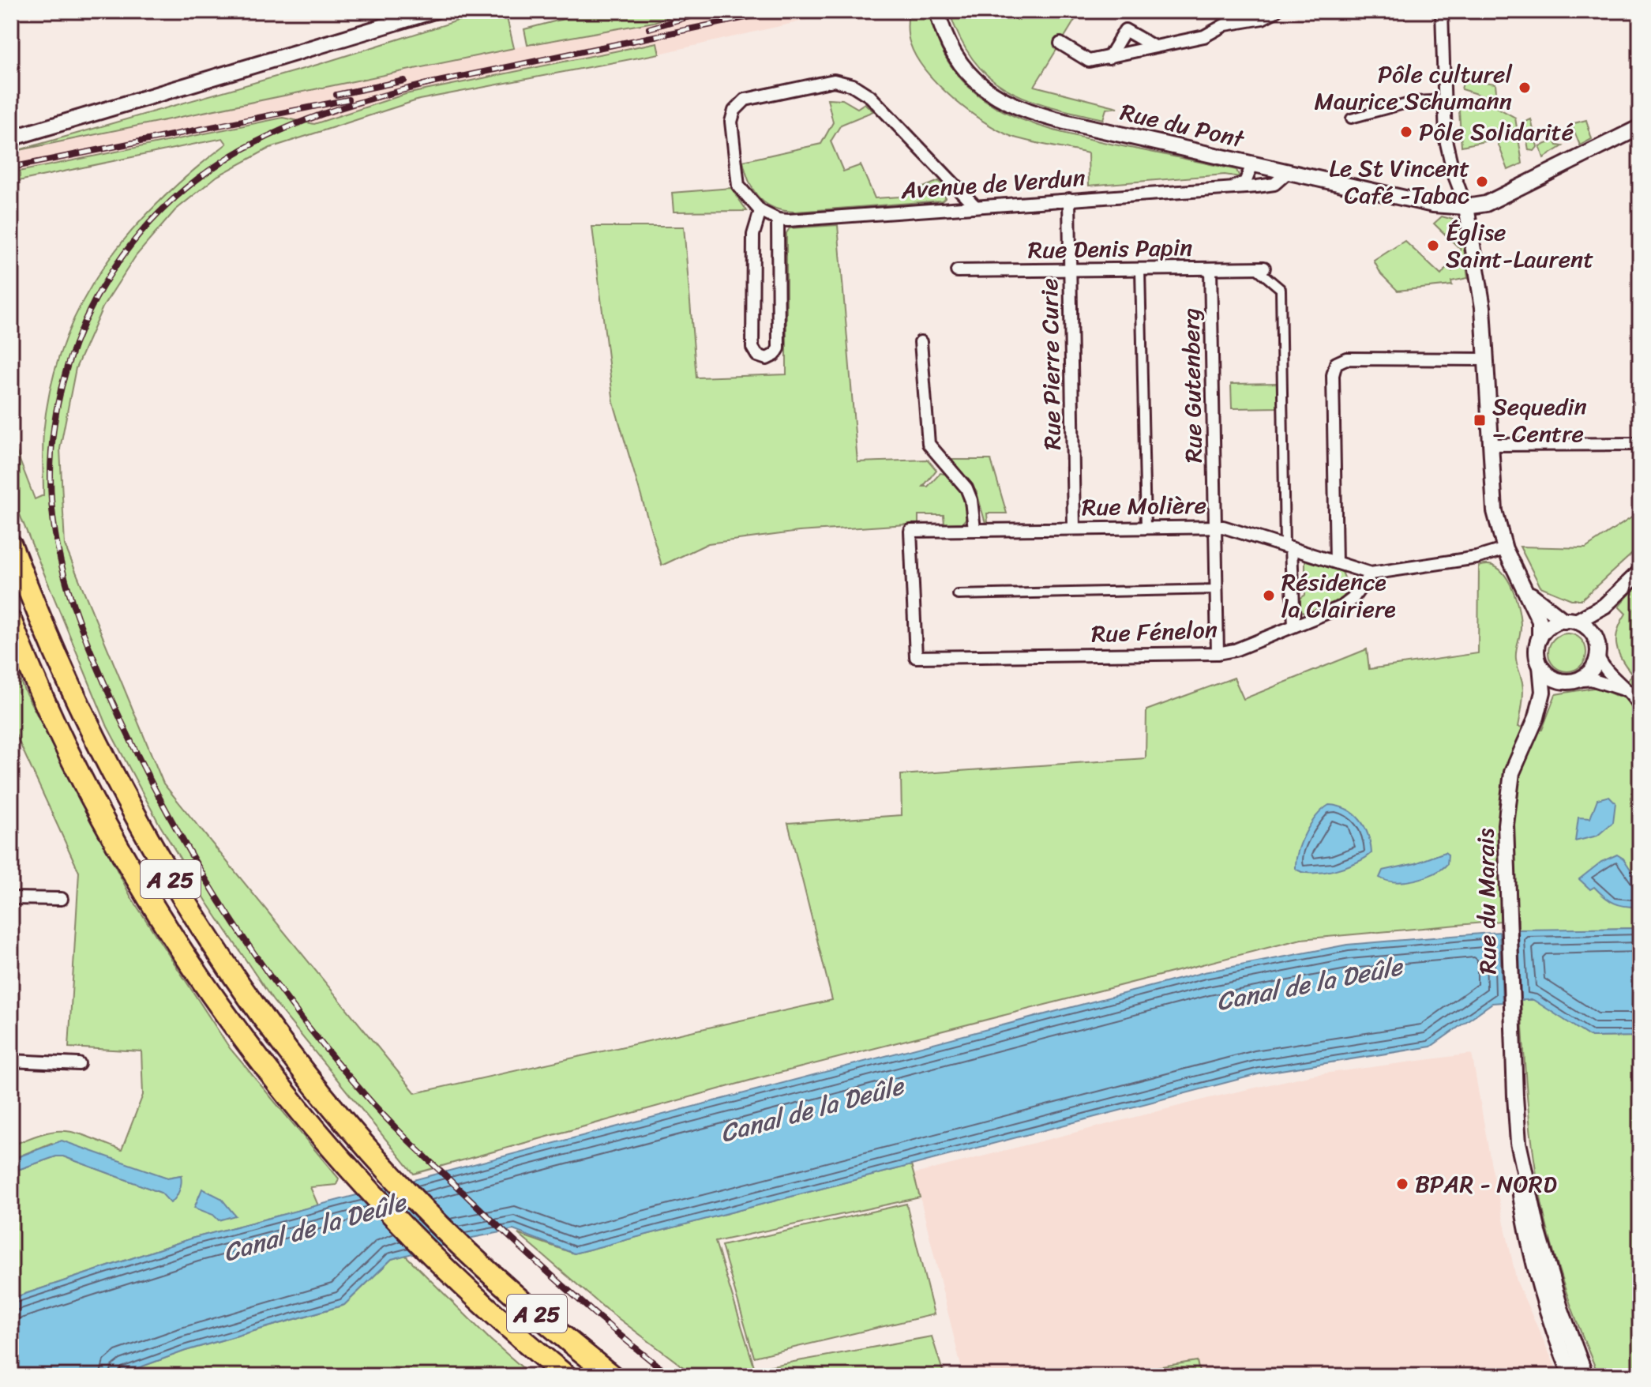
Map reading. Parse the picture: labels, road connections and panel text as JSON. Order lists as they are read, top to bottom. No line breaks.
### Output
{"streets":{"highway":["A 25"],"street":["Rue du Pont","Avenue de Verdun","Rue Denis Papin","Rue Pierre Curie","Rue Gutenberg","Rue Molière","Rue Fénelon","Rue du Marais"]},"crossings":[["Rue du Pont","Avenue de Verdun"],["Avenue de Verdun","Rue Pierre Curie"],["Rue Denis Papin","Rue Pierre Curie"],["Rue Denis Papin","Rue Gutenberg"],["Rue Pierre Curie","Rue Molière"],["Rue Gutenberg","Rue Molière"],["Rue Gutenberg","Rue Fénelon"],["Rue Molière","Rue Fénelon"]],"water":["Canal de la Deûle"],"places":{"other":["Pôle culturel Maurice Schumann","Pôle Solidarité","Le St Vincent Café -Tabac","Église Saint-Laurent","Résidence la Clairiere","BPAR - NORD"],"transit":["Sequedin – Centre"]}}
